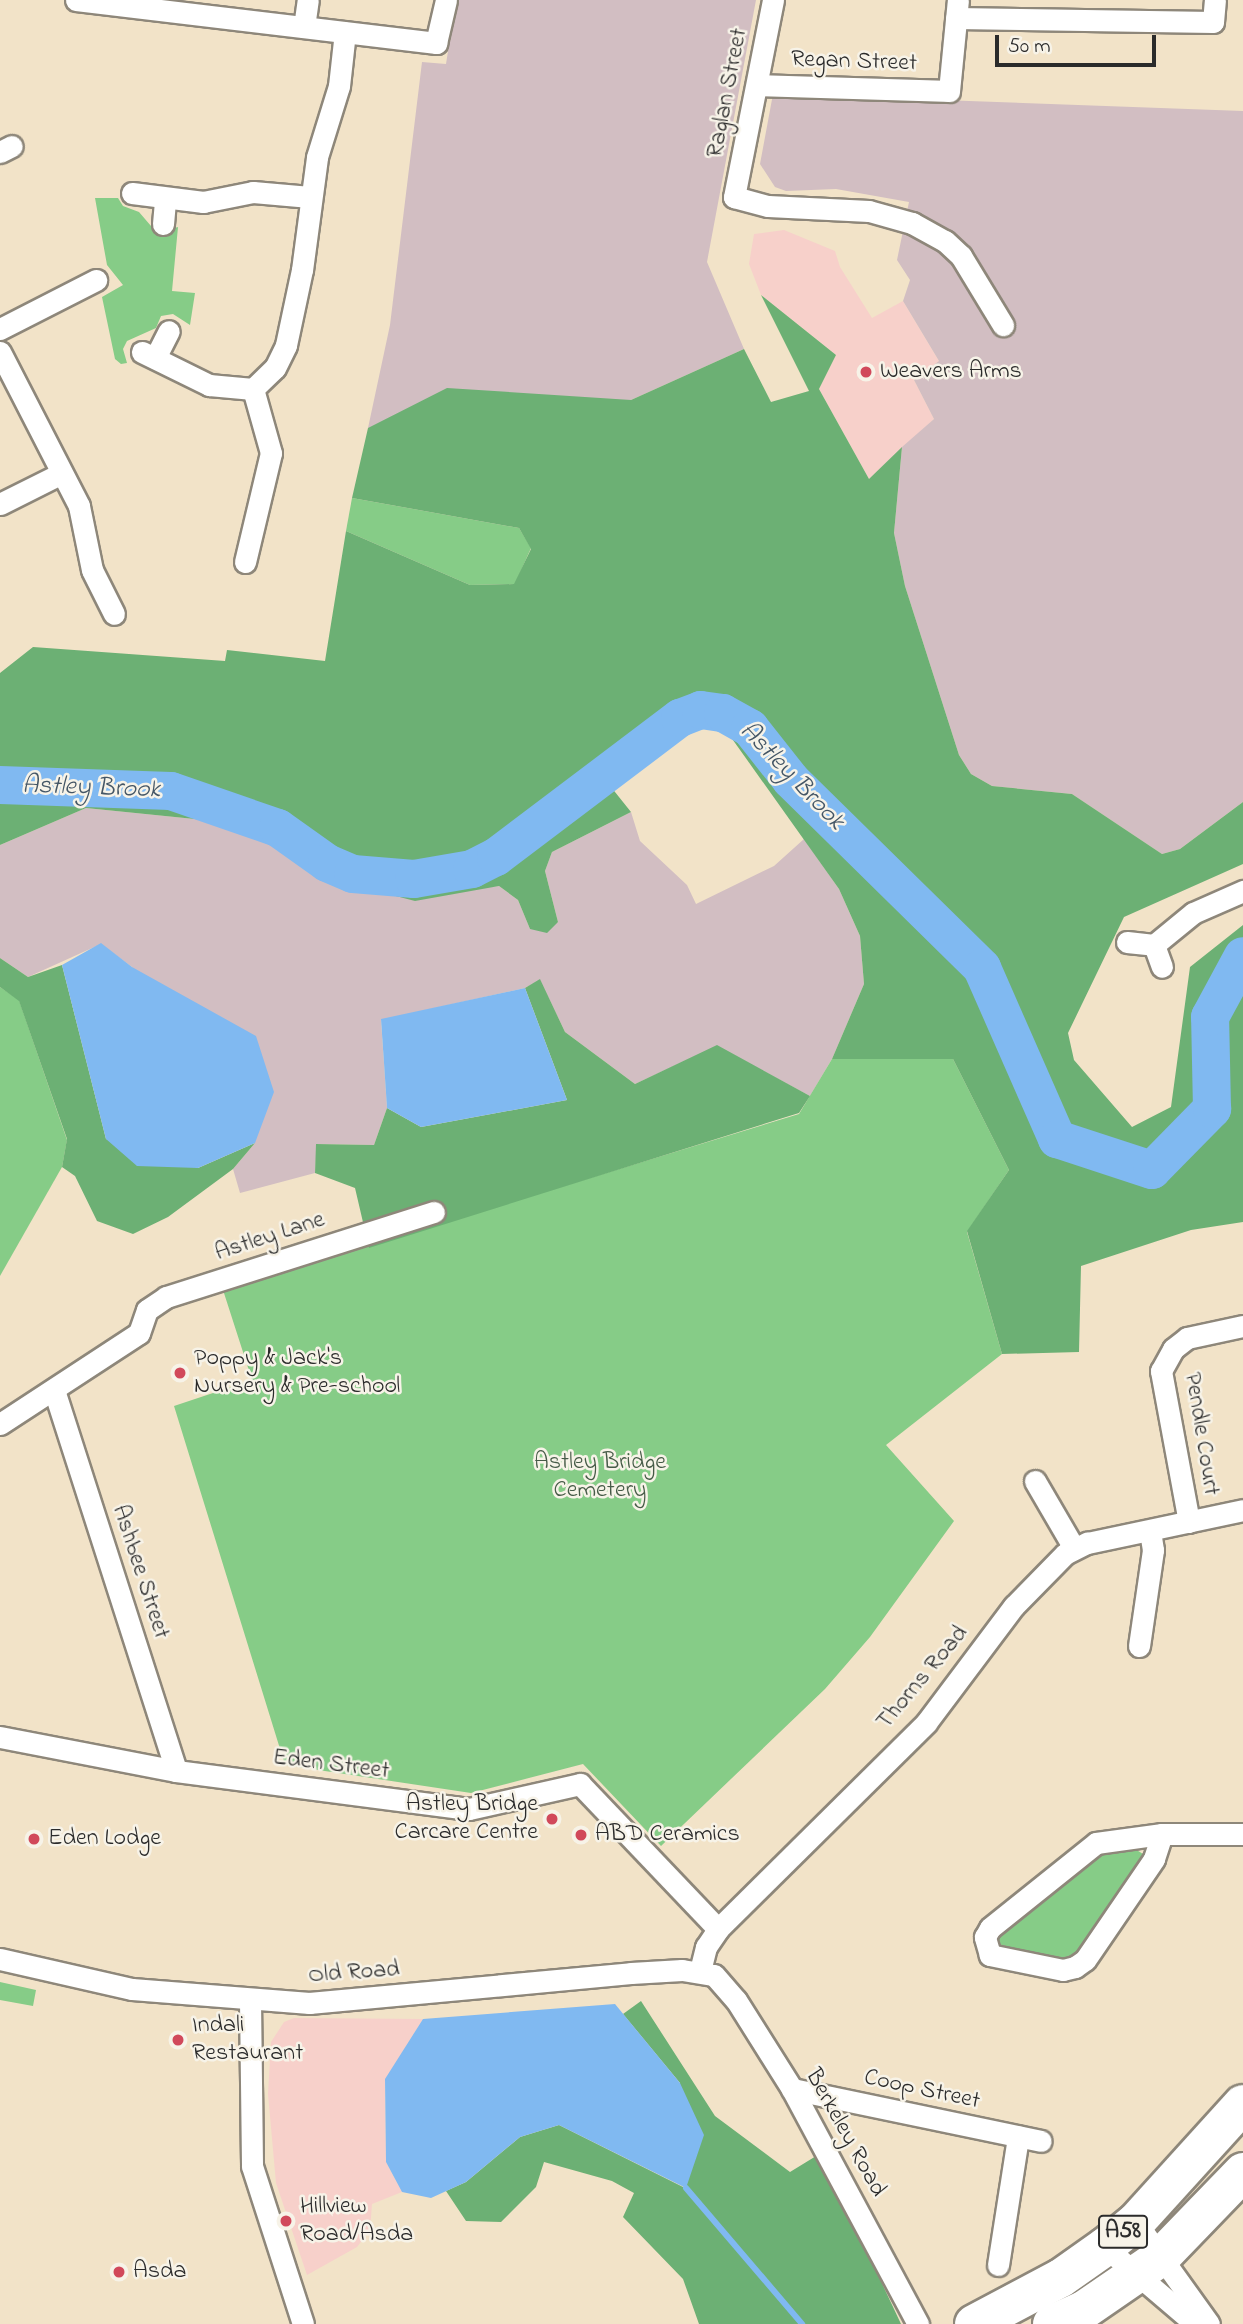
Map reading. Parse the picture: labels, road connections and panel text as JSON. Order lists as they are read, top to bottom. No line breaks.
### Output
{"streets":{"highway":["A58"],"street":["Regan Street","Raglan Street","Astley Lane","Pendle Court","Ashbee Street","Thorns Road","Eden Street","Old Road","Coop Street","Berkeley Road"]},"crossings":[["Regan Street","Raglan Street"],["Astley Lane","Ashbee Street"],["Ashbee Street","Eden Street"],["Thorns Road","Eden Street"],["Thorns Road","Old Road"],["Thorns Road","Berkeley Road"],["Old Road","Berkeley Road"],["Coop Street","Berkeley Road"]],"water":["Astley Brook"],"parks":["Astley Bridge Cemetery"],"places":["Weavers Arms","Poppy & Jack's Nursery & Pre-school","Astley Bridge Carcare Centre","ABD Ceramics","Eden Lodge","Indali Restaurant","Hillview Road/Asda","Asda"],"scale_bar":"50 m"}
